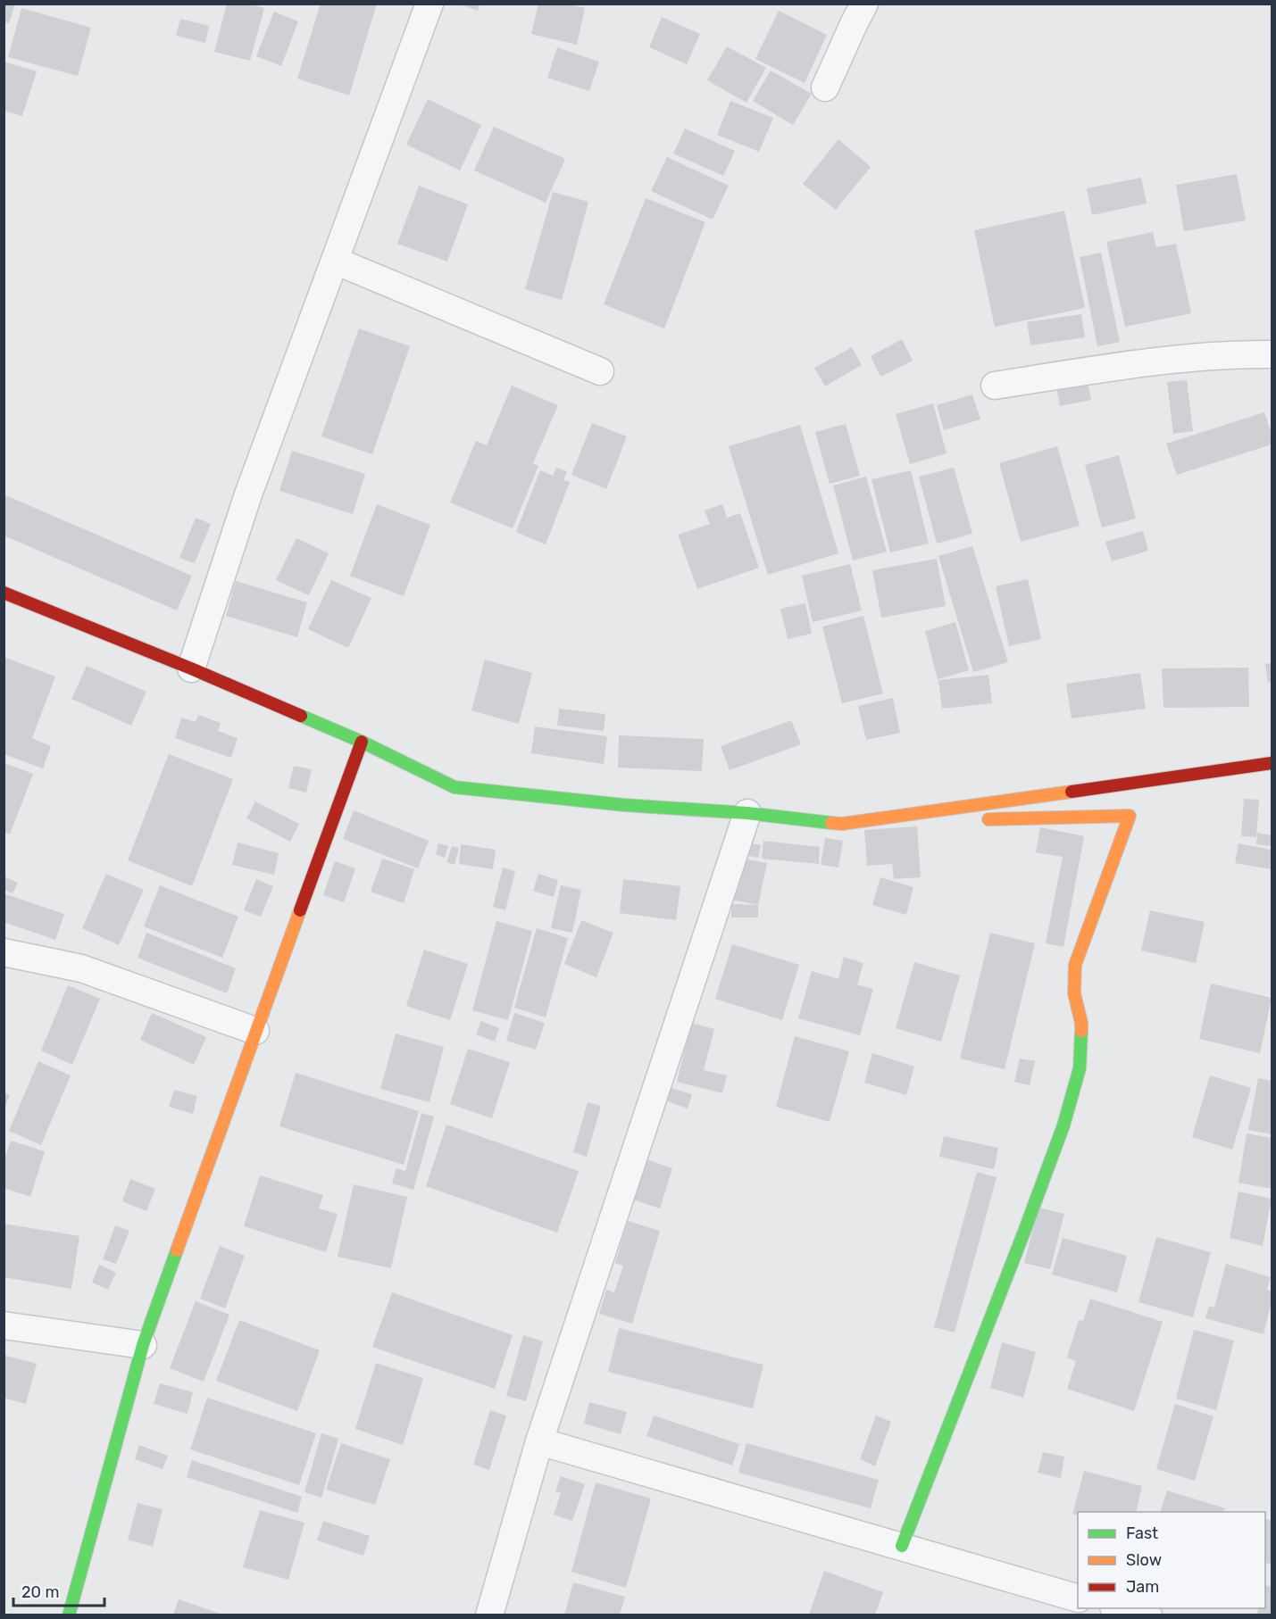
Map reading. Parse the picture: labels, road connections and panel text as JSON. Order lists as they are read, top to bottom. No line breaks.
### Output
{"legend":["Fast","Slow","Jam"],"scale_bar":"20 m"}
